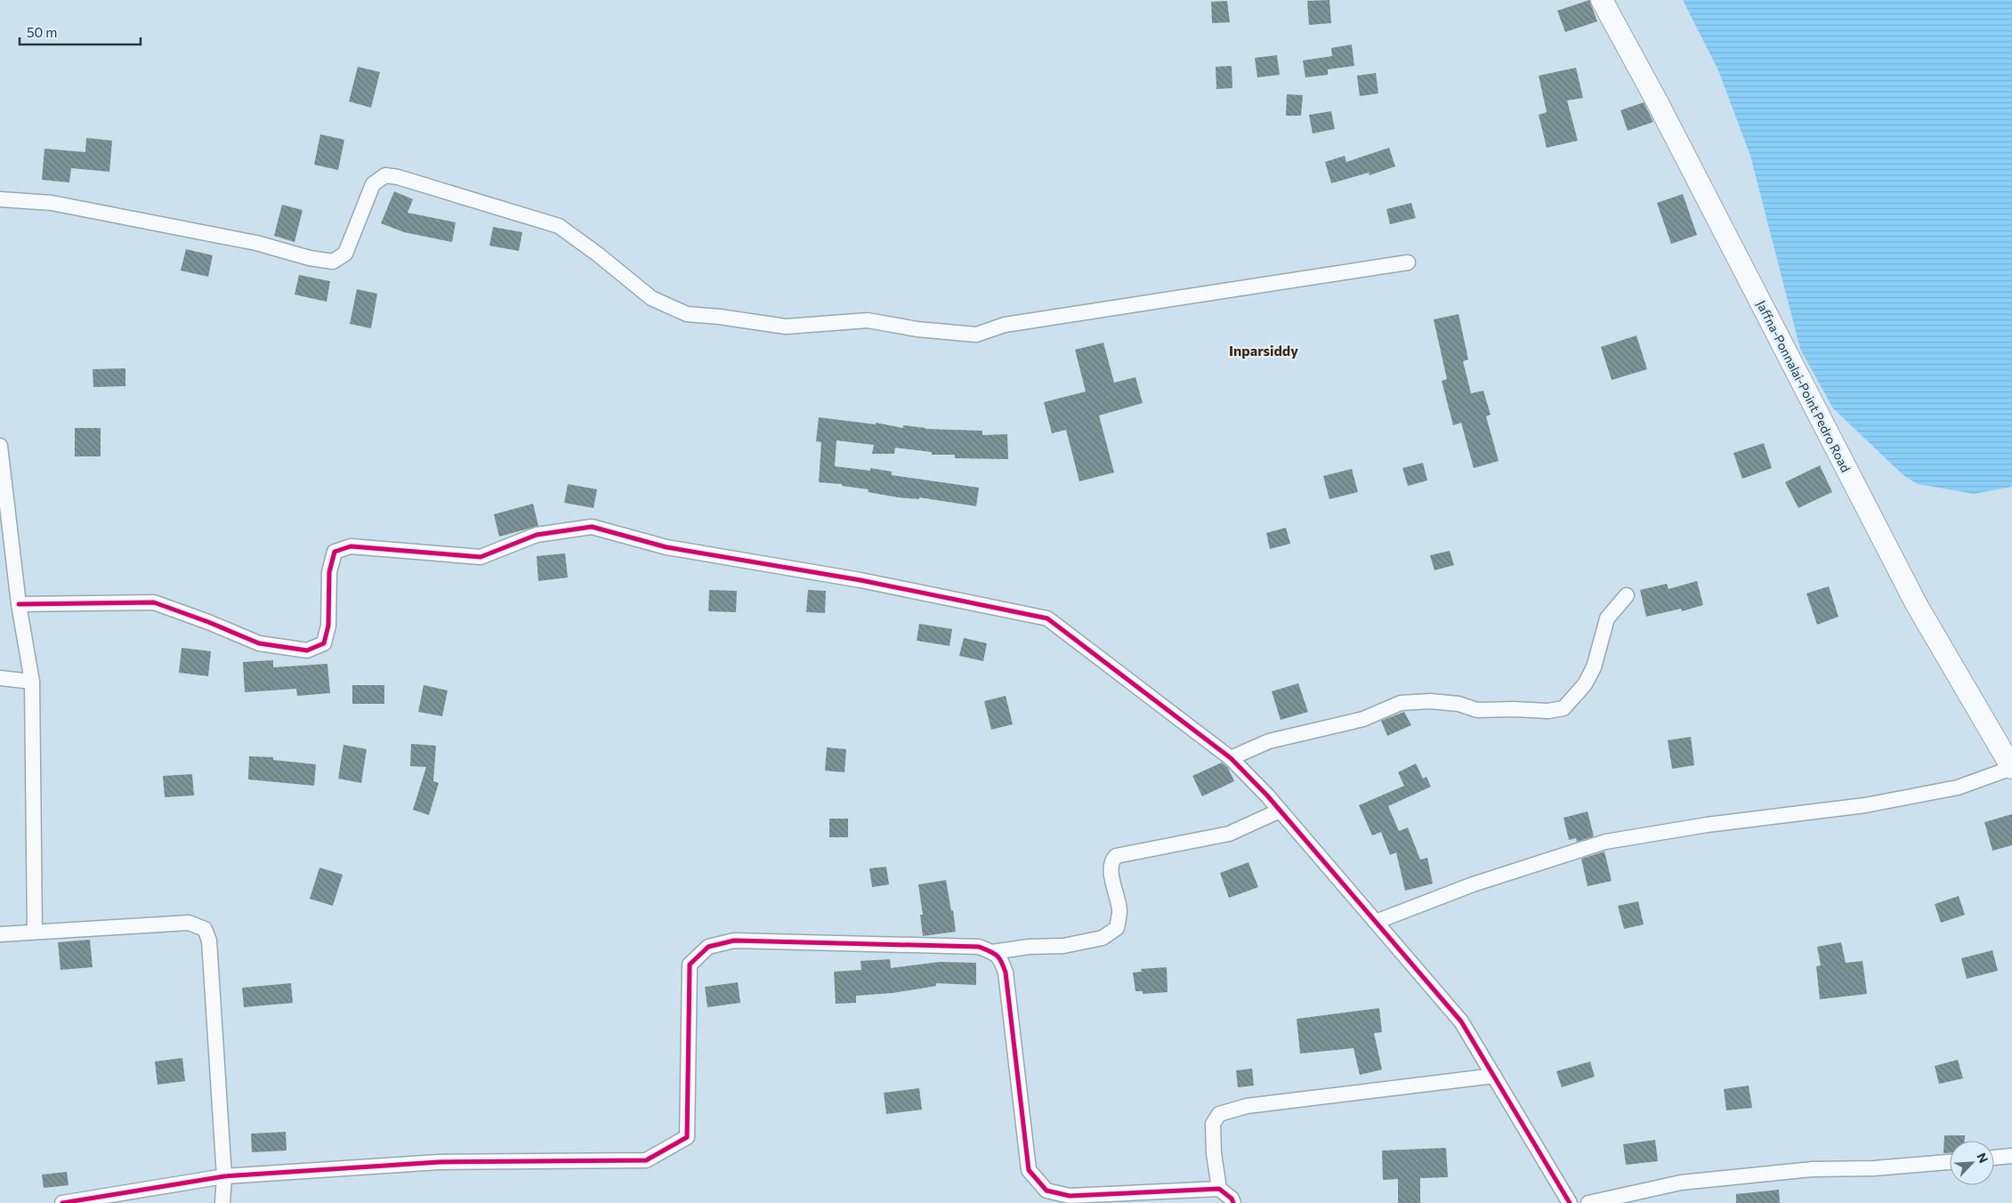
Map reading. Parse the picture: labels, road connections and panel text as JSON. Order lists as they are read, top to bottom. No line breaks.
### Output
{"streets":{"main road":["Jaffna-Ponnalai-Point Pedro Road"]},"districts":["Inparsiddy"],"scale_bar":"50 m","north":"top right"}
